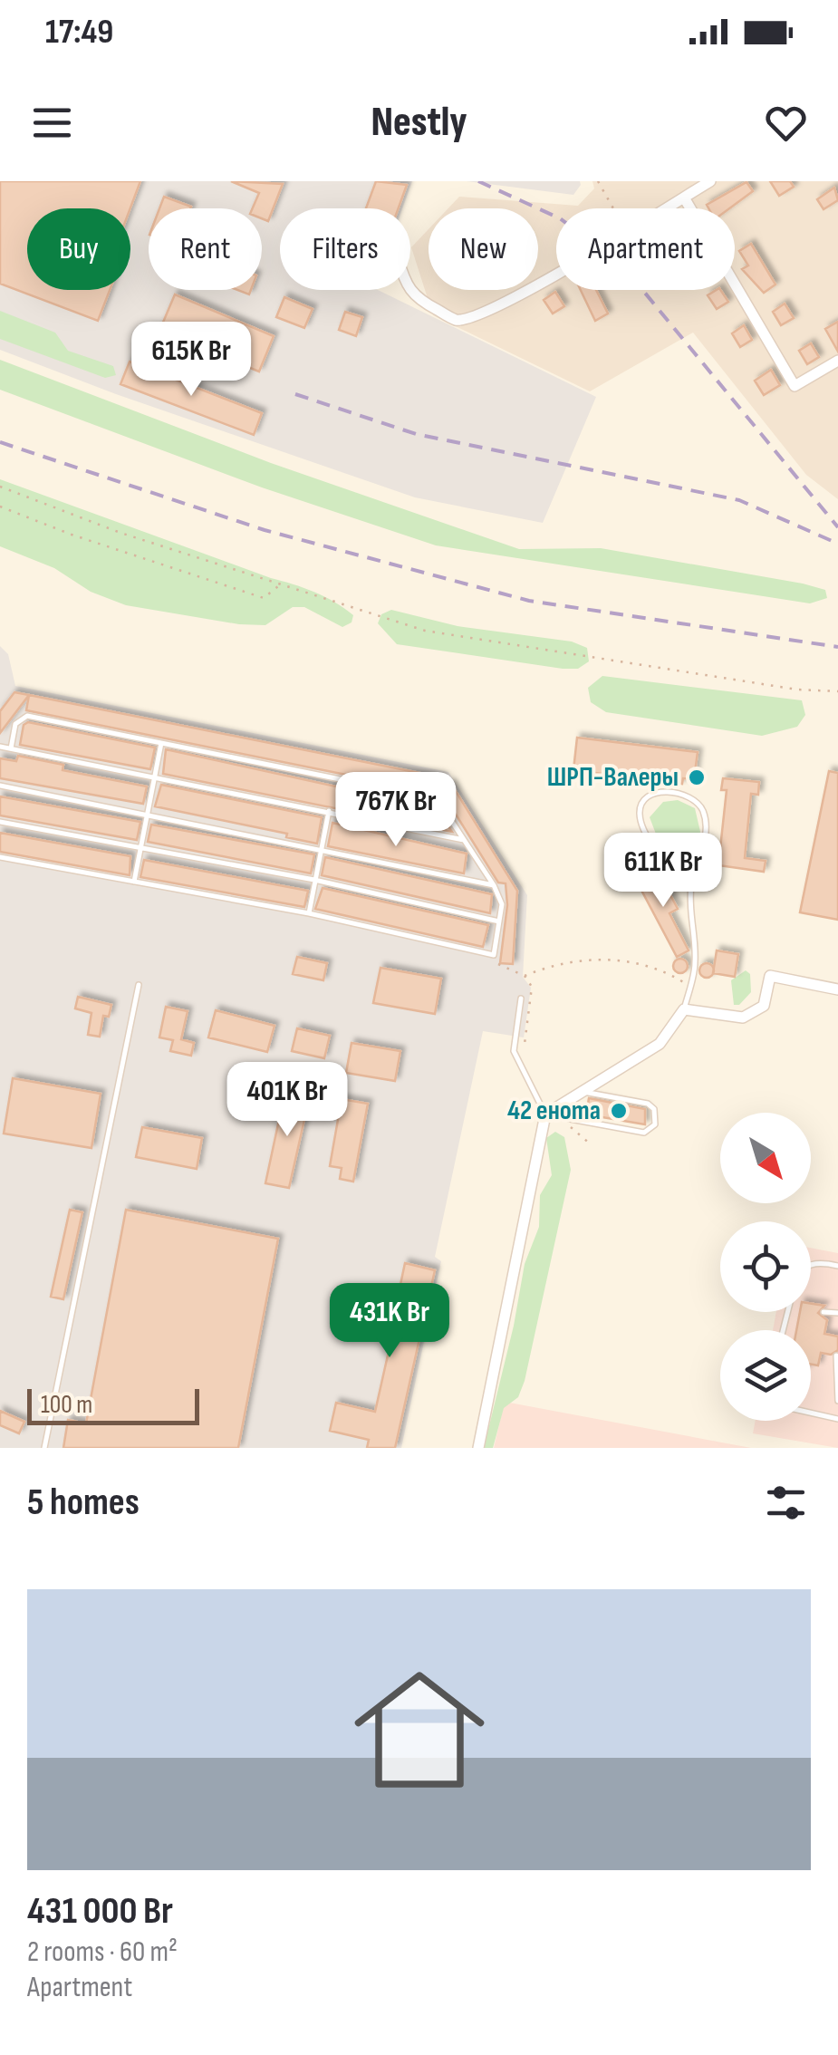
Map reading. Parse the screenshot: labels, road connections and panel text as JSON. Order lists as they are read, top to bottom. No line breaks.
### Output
{"places":["ШРП-Валеры","42 енота"],"scale_bar":"100 m","north":"bottom right","page":{"status":"17:49","header":"Nestly","chip":["Buy","Rent","Filters","New","Apartment"],"price":["615K Br","767K Br","611K Br","401K Br","431K Br"],"scale":"100 m","heading":"5 homes","list":[{"name":"431 000 Br","note":"2 rooms · 60 m² · Apartment"}]}}
